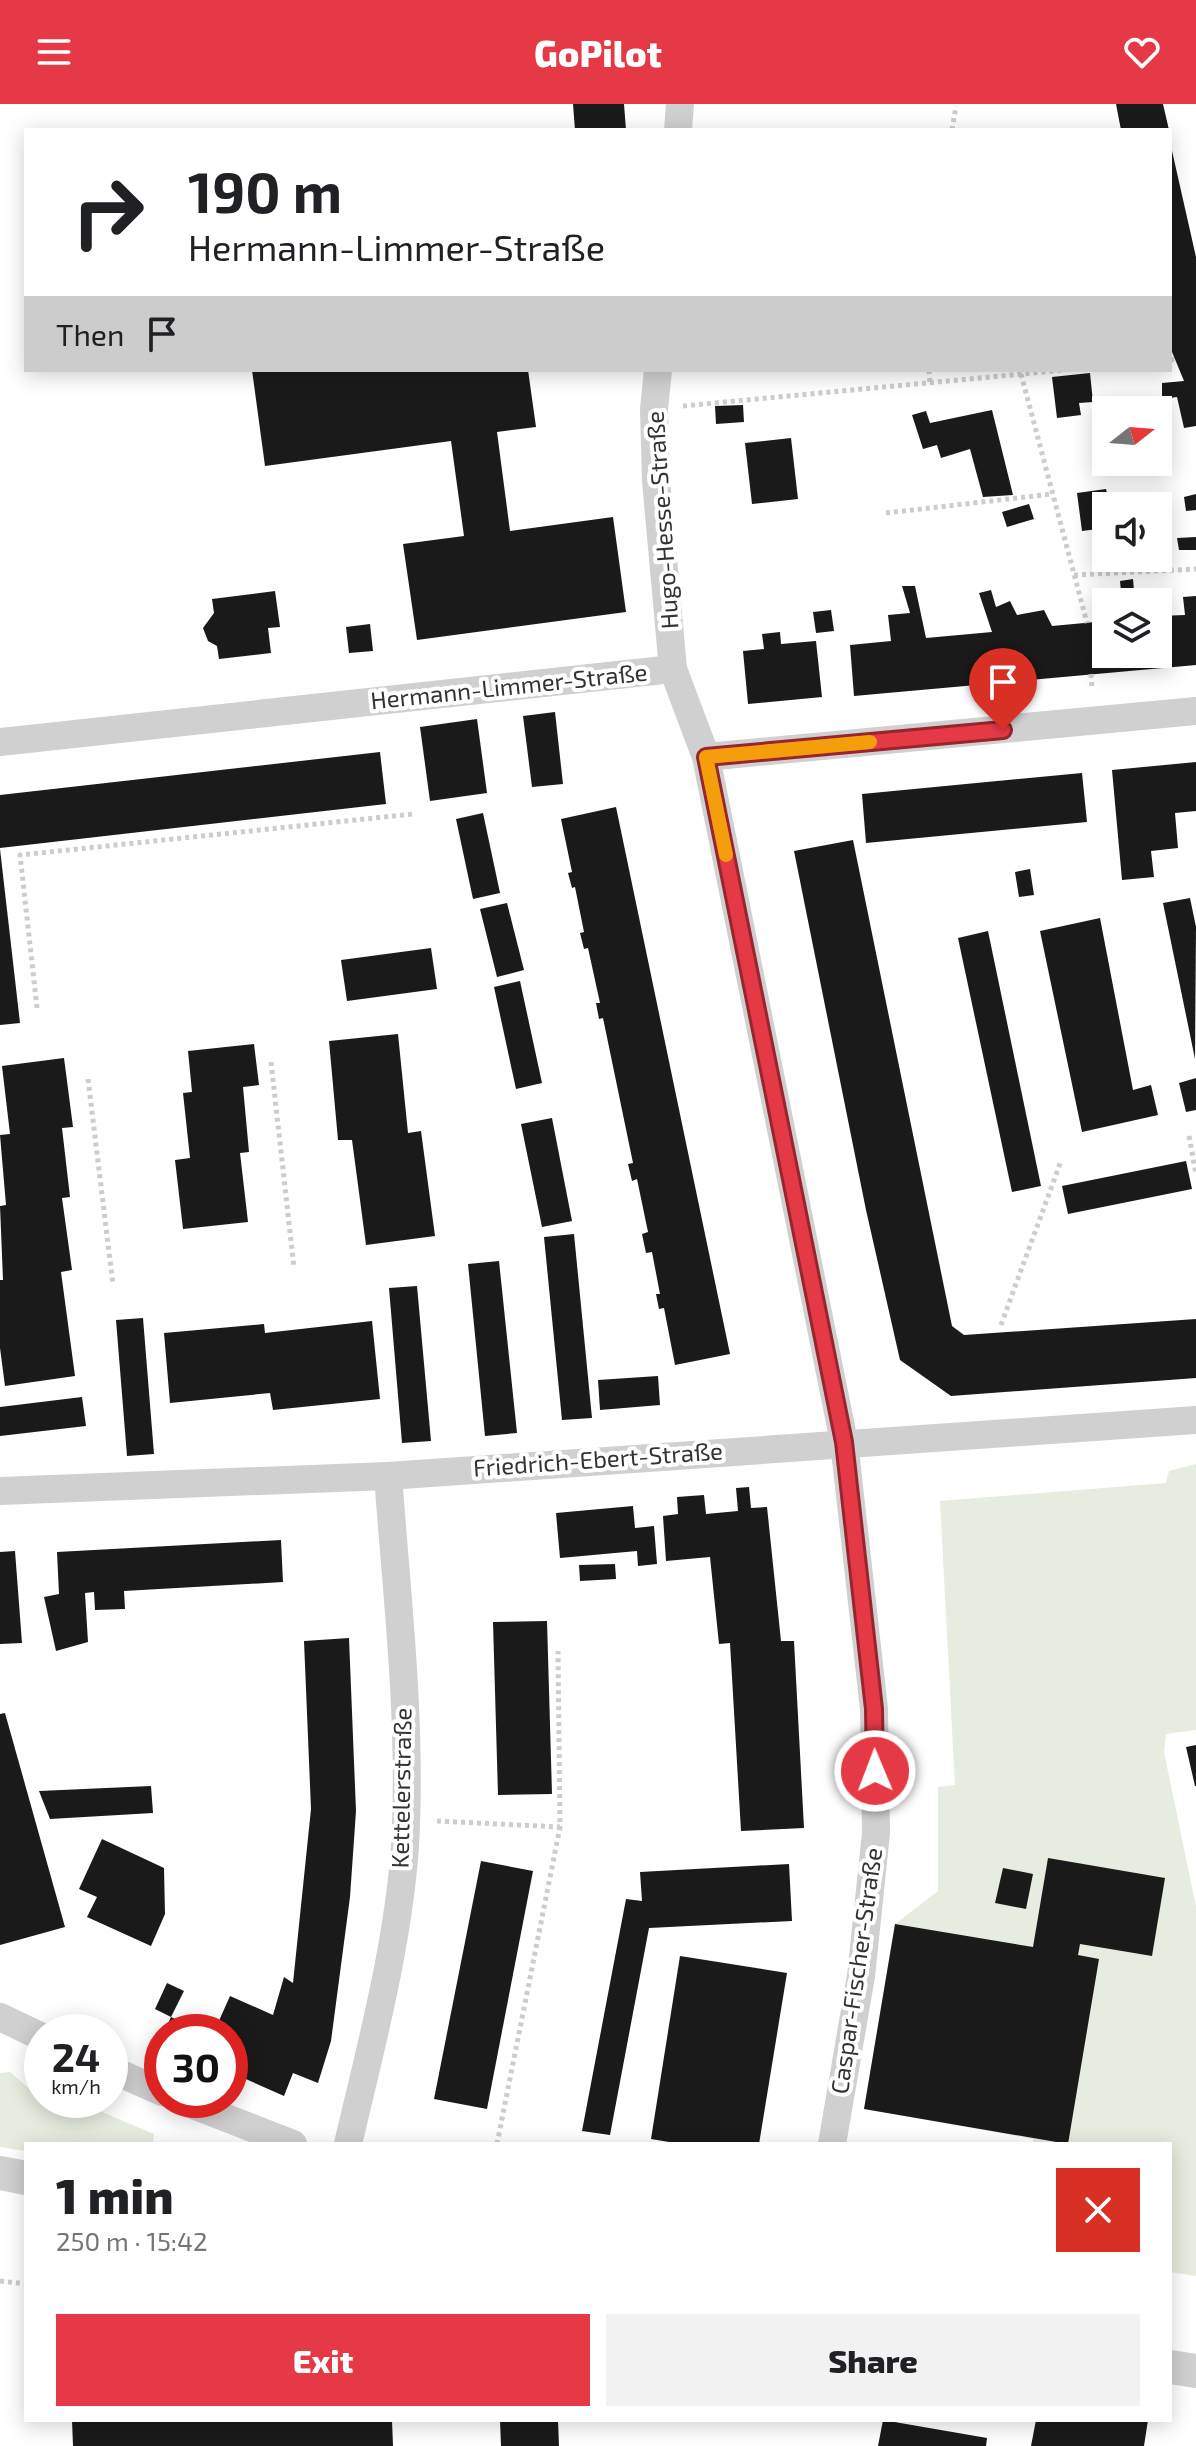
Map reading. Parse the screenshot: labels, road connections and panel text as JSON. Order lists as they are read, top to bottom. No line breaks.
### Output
{"streets":{"street":["Hugo-Hesse-Straße","Hermann-Limmer-Straße","Friedrich-Ebert-Straße","Kettelerstraße","Caspar-Fischer-Straße"]},"crossings":[["Hugo-Hesse-Straße","Hermann-Limmer-Straße"],["Hermann-Limmer-Straße","Caspar-Fischer-Straße"],["Friedrich-Ebert-Straße","Kettelerstraße"],["Friedrich-Ebert-Straße","Caspar-Fischer-Straße"]],"north":"right","page":{"header":"GoPilot","turn":["190 m","Hermann-Limmer-Straße"],"then":"Then","speed":"24 km/h","limit":"30","heading":["1 min","250 m · 15:42"],"buttons":["Exit","Share"]}}
